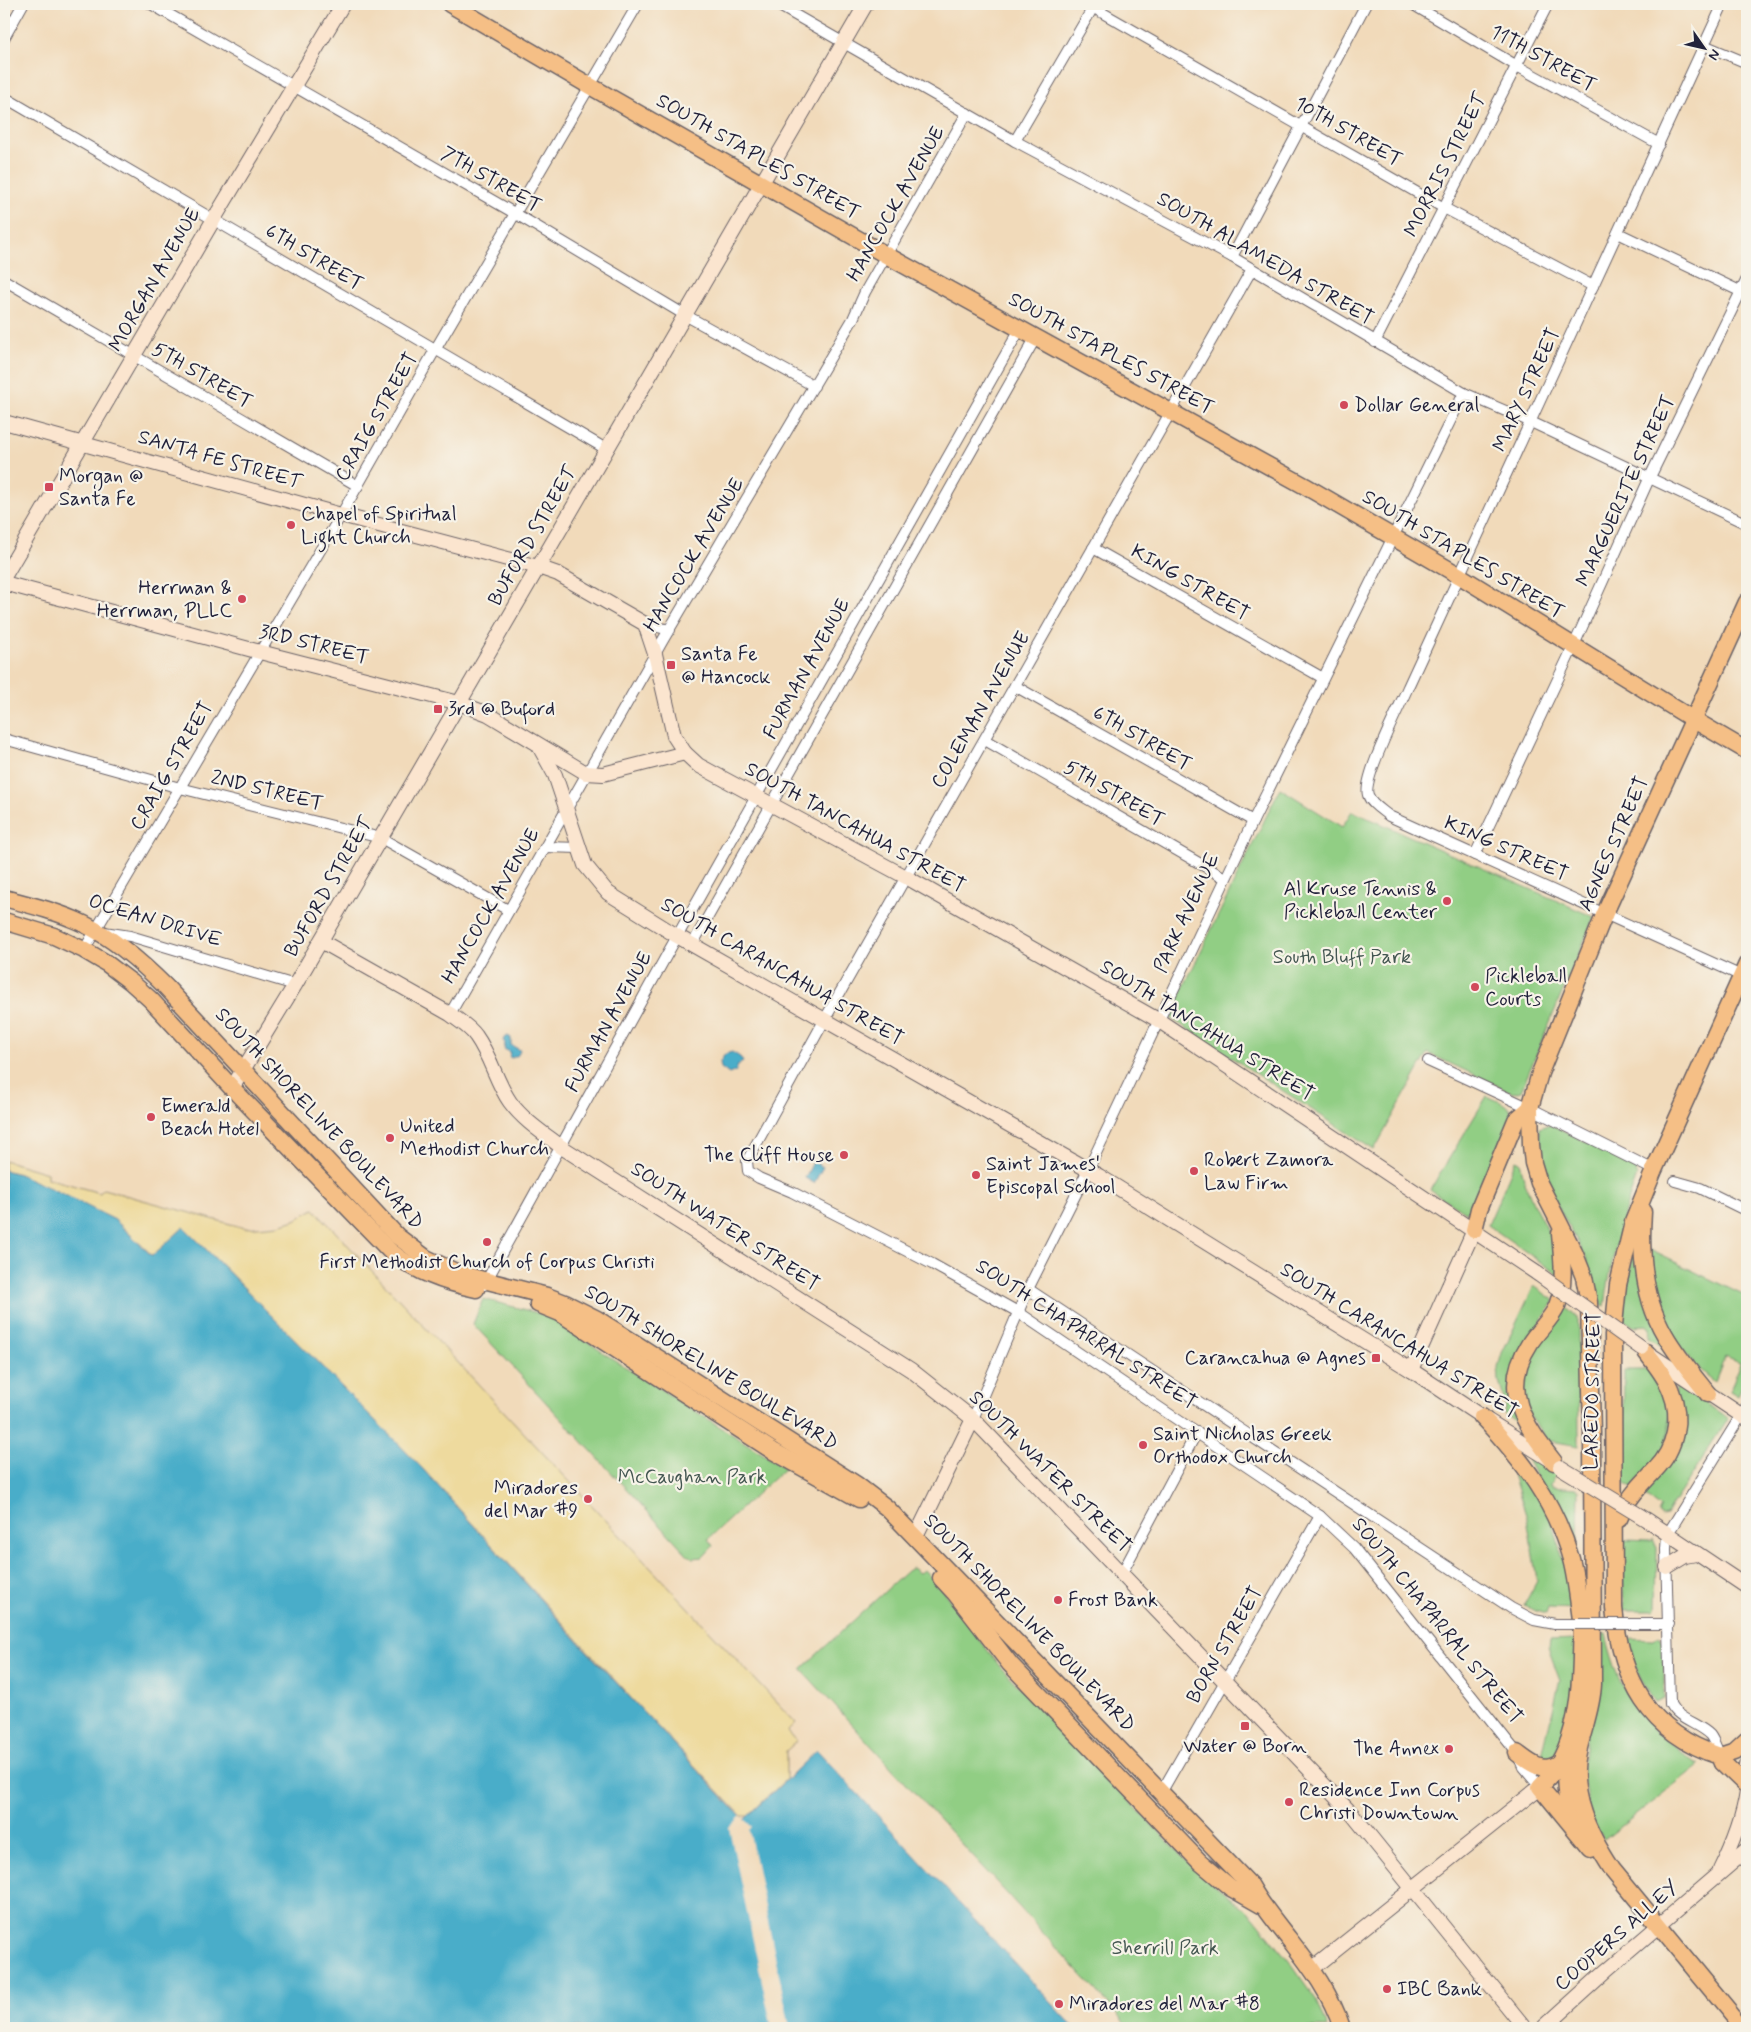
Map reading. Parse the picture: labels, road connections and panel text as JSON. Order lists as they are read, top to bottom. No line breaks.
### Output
{"streets":{"main road":["SOUTH STAPLES STREET","MORGAN AVENUE","SANTA FE STREET","BUFORD STREET","3RD STREET","SOUTH TANCAHUA STREET","AGNES STREET","PARK AVENUE","OCEAN DRIVE","SOUTH CARANCAHUA STREET","SOUTH SHORELINE BOULEVARD","SOUTH WATER STREET","LAREDO STREET","COOPERS ALLEY"],"street":["11TH STREET","10TH STREET","MORRIS STREET","7TH STREET","HANCOCK AVENUE","6TH STREET","SOUTH ALAMEDA STREET","5TH STREET","MARY STREET","CRAIG STREET","MARGUERITE STREET","KING STREET","FURMAN AVENUE","COLEMAN AVENUE","2ND STREET","SOUTH CHAPARRAL STREET","BORN STREET"]},"crossings":[["11TH STREET","MORRIS STREET"],["11TH STREET","MARY STREET"],["10TH STREET","MORRIS STREET"],["10TH STREET","MARY STREET"],["SOUTH STAPLES STREET","HANCOCK AVENUE"],["SOUTH STAPLES STREET","MARY STREET"],["SOUTH STAPLES STREET","CRAIG STREET"],["SOUTH STAPLES STREET","MARGUERITE STREET"],["SOUTH STAPLES STREET","BUFORD STREET"],["SOUTH STAPLES STREET","FURMAN AVENUE"],["SOUTH STAPLES STREET","COLEMAN AVENUE"],["SOUTH STAPLES STREET","AGNES STREET"],["SOUTH STAPLES STREET","PARK AVENUE"],["MORRIS STREET","SOUTH ALAMEDA STREET"],["7TH STREET","HANCOCK AVENUE"],["7TH STREET","MORGAN AVENUE"],["7TH STREET","CRAIG STREET"],["7TH STREET","BUFORD STREET"],["HANCOCK AVENUE","SOUTH ALAMEDA STREET"],["HANCOCK AVENUE","3RD STREET"],["HANCOCK AVENUE","2ND STREET"],["HANCOCK AVENUE","SOUTH TANCAHUA STREET"],["HANCOCK AVENUE","SOUTH CARANCAHUA STREET"],["HANCOCK AVENUE","SOUTH WATER STREET"],["6TH STREET","MORGAN AVENUE"],["6TH STREET","CRAIG STREET"],["6TH STREET","BUFORD STREET"],["6TH STREET","COLEMAN AVENUE"],["6TH STREET","PARK AVENUE"],["SOUTH ALAMEDA STREET","MARY STREET"],["SOUTH ALAMEDA STREET","MARGUERITE STREET"],["SOUTH ALAMEDA STREET","BUFORD STREET"],["SOUTH ALAMEDA STREET","COLEMAN AVENUE"],["SOUTH ALAMEDA STREET","PARK AVENUE"],["MORGAN AVENUE","5TH STREET"],["MORGAN AVENUE","SANTA FE STREET"],["5TH STREET","CRAIG STREET"],["5TH STREET","COLEMAN AVENUE"],["5TH STREET","PARK AVENUE"],["MARY STREET","KING STREET"],["CRAIG STREET","SANTA FE STREET"],["CRAIG STREET","3RD STREET"],["CRAIG STREET","2ND STREET"],["CRAIG STREET","OCEAN DRIVE"],["CRAIG STREET","SOUTH SHORELINE BOULEVARD"],["SANTA FE STREET","BUFORD STREET"],["MARGUERITE STREET","KING STREET"],["BUFORD STREET","3RD STREET"],["BUFORD STREET","2ND STREET"],["BUFORD STREET","OCEAN DRIVE"],["BUFORD STREET","SOUTH SHORELINE BOULEVARD"],["BUFORD STREET","SOUTH WATER STREET"],["KING STREET","COLEMAN AVENUE"],["KING STREET","AGNES STREET"],["KING STREET","PARK AVENUE"],["KING STREET","LAREDO STREET"],["FURMAN AVENUE","SOUTH TANCAHUA STREET"],["FURMAN AVENUE","SOUTH CARANCAHUA STREET"],["FURMAN AVENUE","SOUTH SHORELINE BOULEVARD"],["FURMAN AVENUE","SOUTH WATER STREET"],["COLEMAN AVENUE","SOUTH TANCAHUA STREET"],["COLEMAN AVENUE","SOUTH CARANCAHUA STREET"],["COLEMAN AVENUE","SOUTH CHAPARRAL STREET"],["SOUTH TANCAHUA STREET","PARK AVENUE"],["PARK AVENUE","SOUTH CARANCAHUA STREET"],["PARK AVENUE","SOUTH SHORELINE BOULEVARD"],["PARK AVENUE","SOUTH WATER STREET"],["PARK AVENUE","SOUTH CHAPARRAL STREET"],["OCEAN DRIVE","SOUTH SHORELINE BOULEVARD"],["SOUTH SHORELINE BOULEVARD","BORN STREET"],["SOUTH WATER STREET","BORN STREET"],["SOUTH CHAPARRAL STREET","BORN STREET"]],"parks":["South Bluff Park","McCaughan Park","Sherrill Park"],"places":{"other":["Dollar General","Chapel of Spiritual Light Church","Herrman & Herrman, PLLC","Al Kruse Tennis & Pickleball Center","Pickleball Courts","Emerald Beach Hotel","United Methodist Church","The Cliff House","Robert Zamora Law Firm","Saint James' Episcopal School","First Methodist Church of Corpus Christi","Saint Nicholas Greek Orthodox Church","Miradores del Mar #9","Frost Bank","The Annex","Residence Inn Corpus Christi Downtown","IBC Bank","Miradores del Mar #8"],"transit":["Morgan @ Santa Fe","Santa Fe @ Hancock","3rd @ Buford","Carancahua @ Agnes","Water @ Born"]},"north":"bottom right"}
